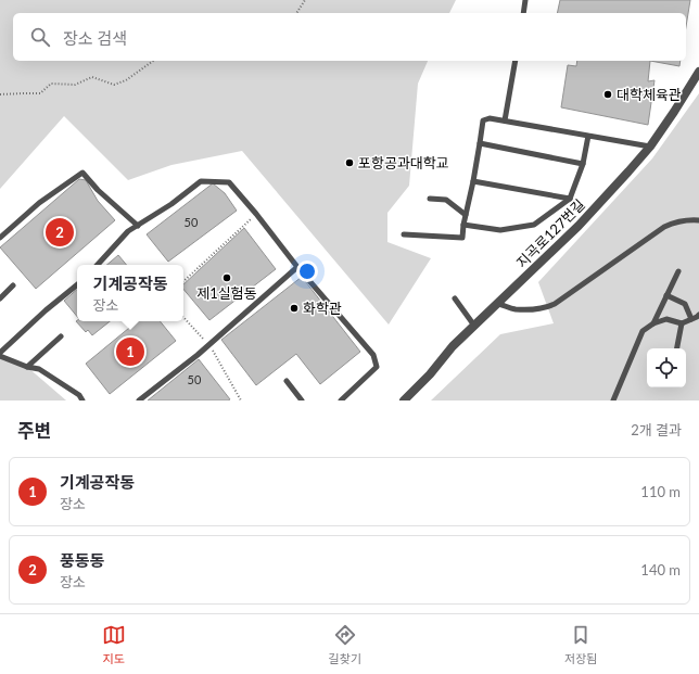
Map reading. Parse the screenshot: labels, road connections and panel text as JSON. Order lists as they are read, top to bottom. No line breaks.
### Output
{"streets":{"street":["지곡로127번길"]},"places":["대학체육관","포항공과대학교","제1실험동","화학관"],"house_numbers":["50","50"],"page":{"search":"장소 검색","pins":["2","1"],"popup":["기계공작동","장소"],"heading":["주변","2개 결과"],"list":[{"mark":"1","name":"기계공작동","note":"장소","value":"110 m"},{"mark":"2","name":"풍동동","note":"장소","value":"140 m"}],"nav":["지도","길찾기","저장됨"]}}
